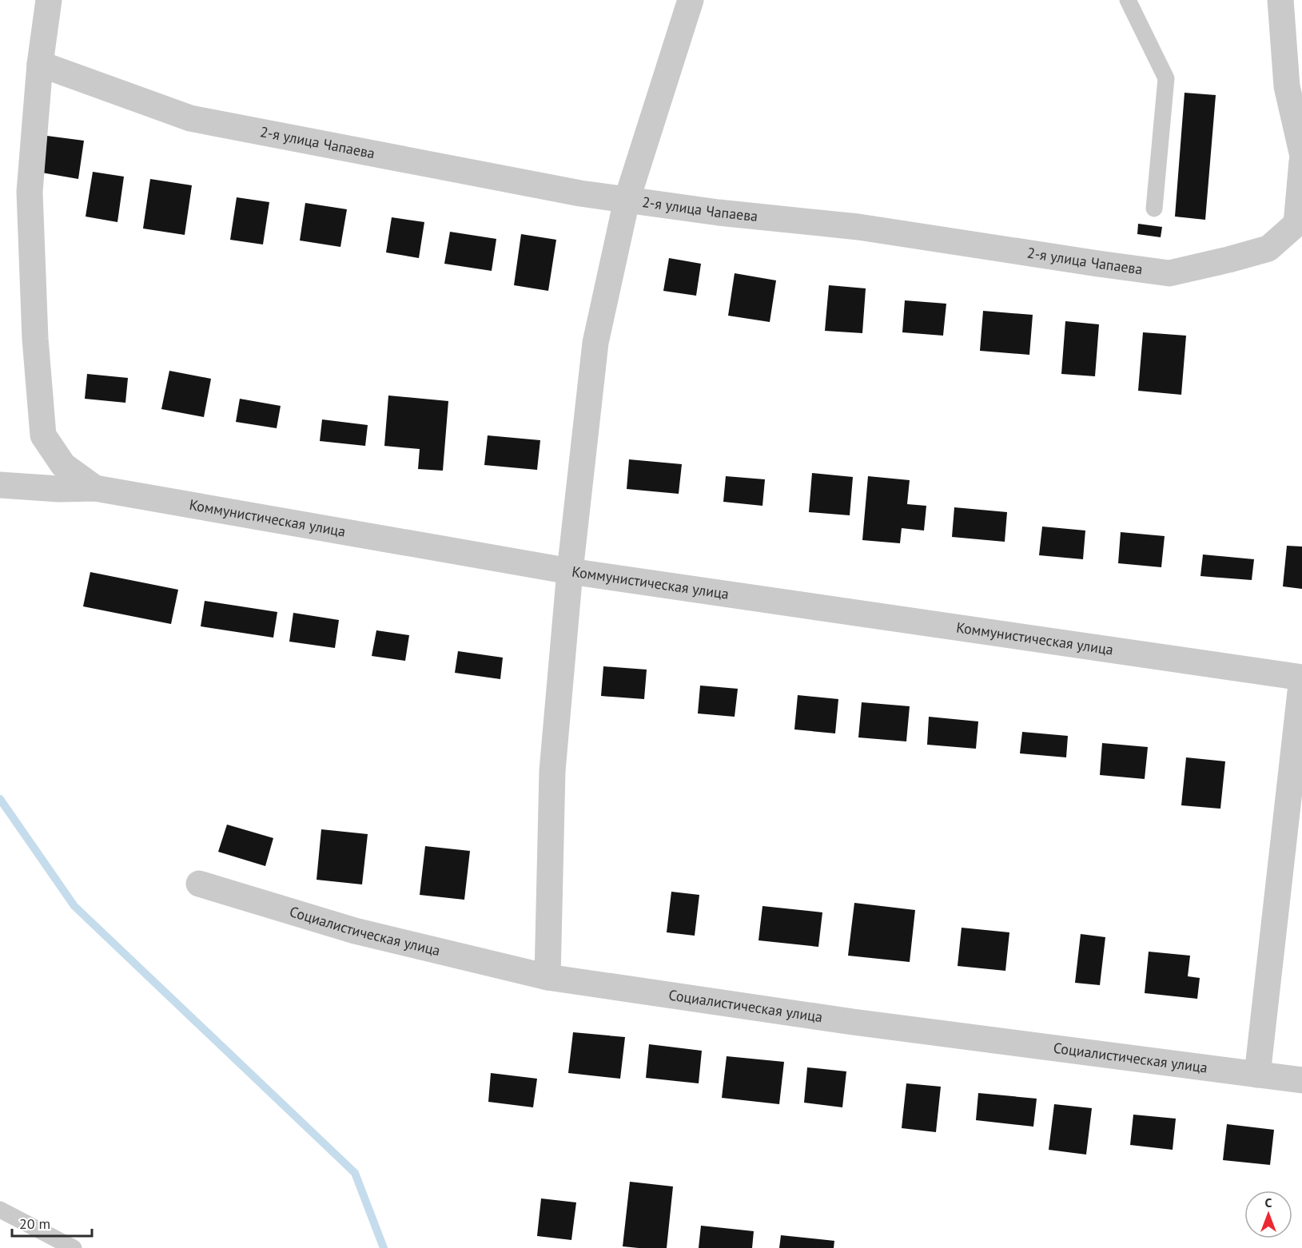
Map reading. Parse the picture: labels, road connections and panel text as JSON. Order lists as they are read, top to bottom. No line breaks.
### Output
{"streets":{"street":["2-я улица Чапаева","Коммунистическая улица","Социалистическая улица"]},"scale_bar":"20 m","north":"top"}
